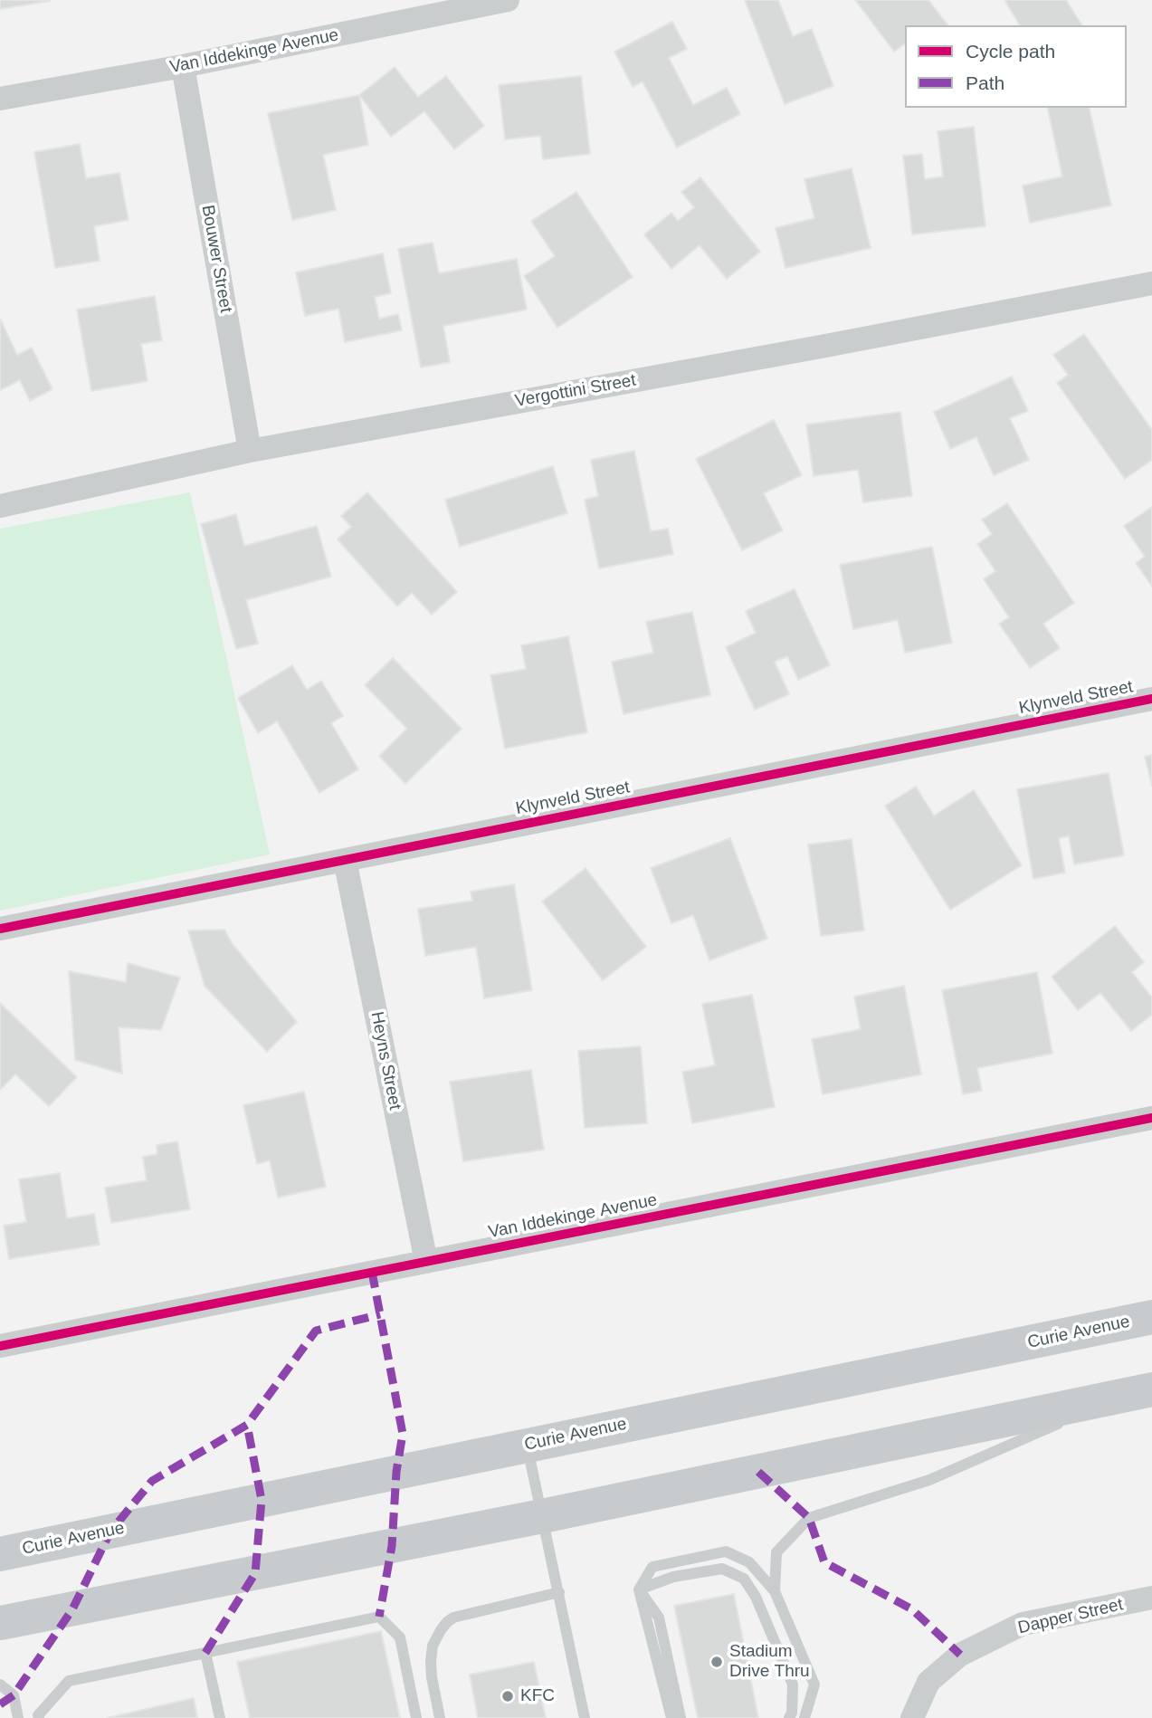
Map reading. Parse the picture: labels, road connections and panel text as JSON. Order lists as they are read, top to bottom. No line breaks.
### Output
{"streets":{"main road":["Curie Avenue"],"street":["Van Iddekinge Avenue","Bouwer Street","Vergottini Street","Klynveld Street","Heyns Street","Dapper Street"]},"crossings":[["Van Iddekinge Avenue","Bouwer Street"],["Van Iddekinge Avenue","Heyns Street"],["Bouwer Street","Vergottini Street"],["Klynveld Street","Heyns Street"]],"places":["Stadium Drive Thru","KFC"],"legend":["Cycle path","Path"]}
